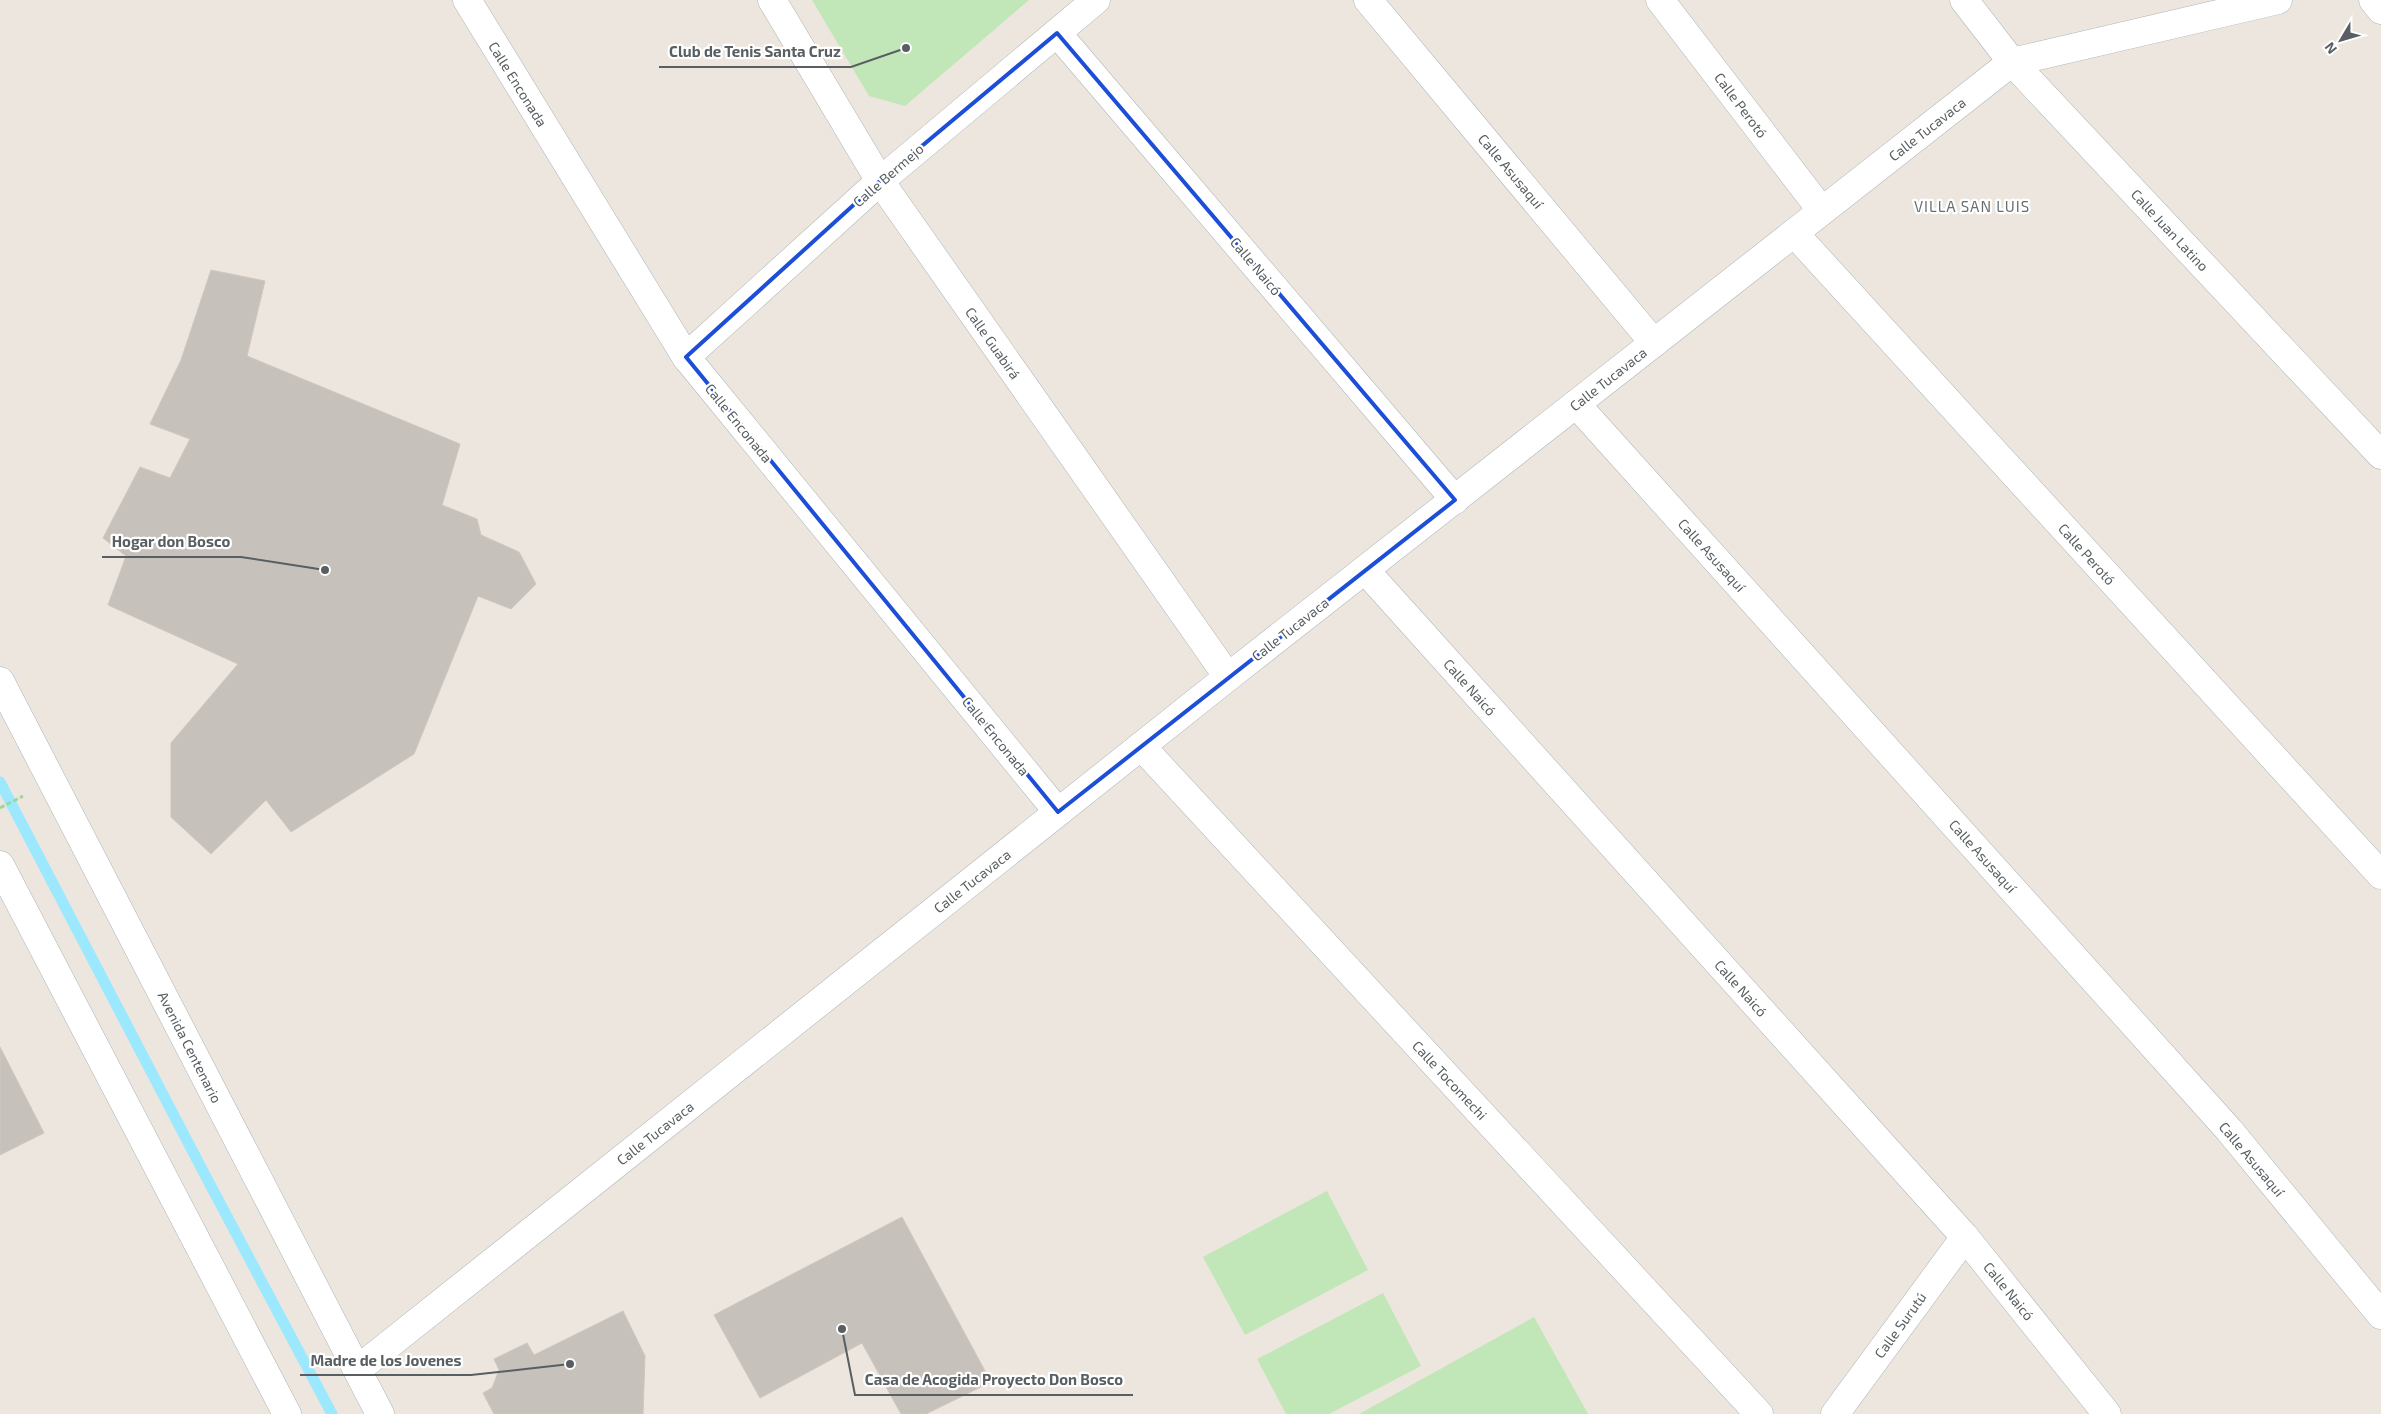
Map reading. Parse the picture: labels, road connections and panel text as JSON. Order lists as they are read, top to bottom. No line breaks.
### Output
{"streets":{"street":["Calle Enconada","Calle Perotó","Calle Tucavaca","Calle Asusaquí","Calle Bermejo","Calle Juan Latino","Calle Naicó","Calle Guabirá","Avenida Centenario","Calle Tocomechi","Calle Surutú"]},"crossings":[["Calle Enconada","Calle Tucavaca"],["Calle Enconada","Calle Bermejo"],["Calle Perotó","Calle Tucavaca"],["Calle Tucavaca","Calle Asusaquí"],["Calle Tucavaca","Calle Juan Latino"],["Calle Tucavaca","Calle Naicó"],["Calle Tucavaca","Calle Guabirá"],["Calle Tucavaca","Avenida Centenario"],["Calle Tucavaca","Calle Tocomechi"],["Calle Bermejo","Calle Naicó"],["Calle Bermejo","Calle Guabirá"],["Calle Naicó","Calle Surutú"]],"districts":["VILLA SAN LUIS"],"places":["Club de Tenis Santa Cruz","Hogar don Bosco","Casa de Acogida Proyecto Don Bosco","Madre de los Jovenes"],"north":"bottom left"}
